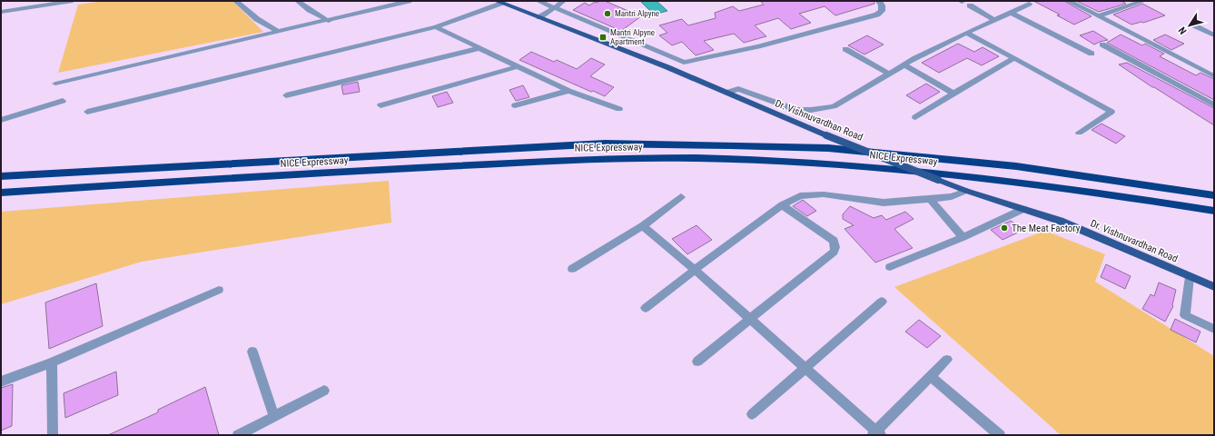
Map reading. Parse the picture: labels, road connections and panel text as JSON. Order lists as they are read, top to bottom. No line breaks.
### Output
{"streets":{"highway":["NICE Expressway"],"main road":["Dr. Vishnuvardhan Road"]},"places":{"other":["Mantri Alpyne","The Meat Factory"],"transit":["Mantri Alpyne Apartment"]},"north":"bottom left"}
